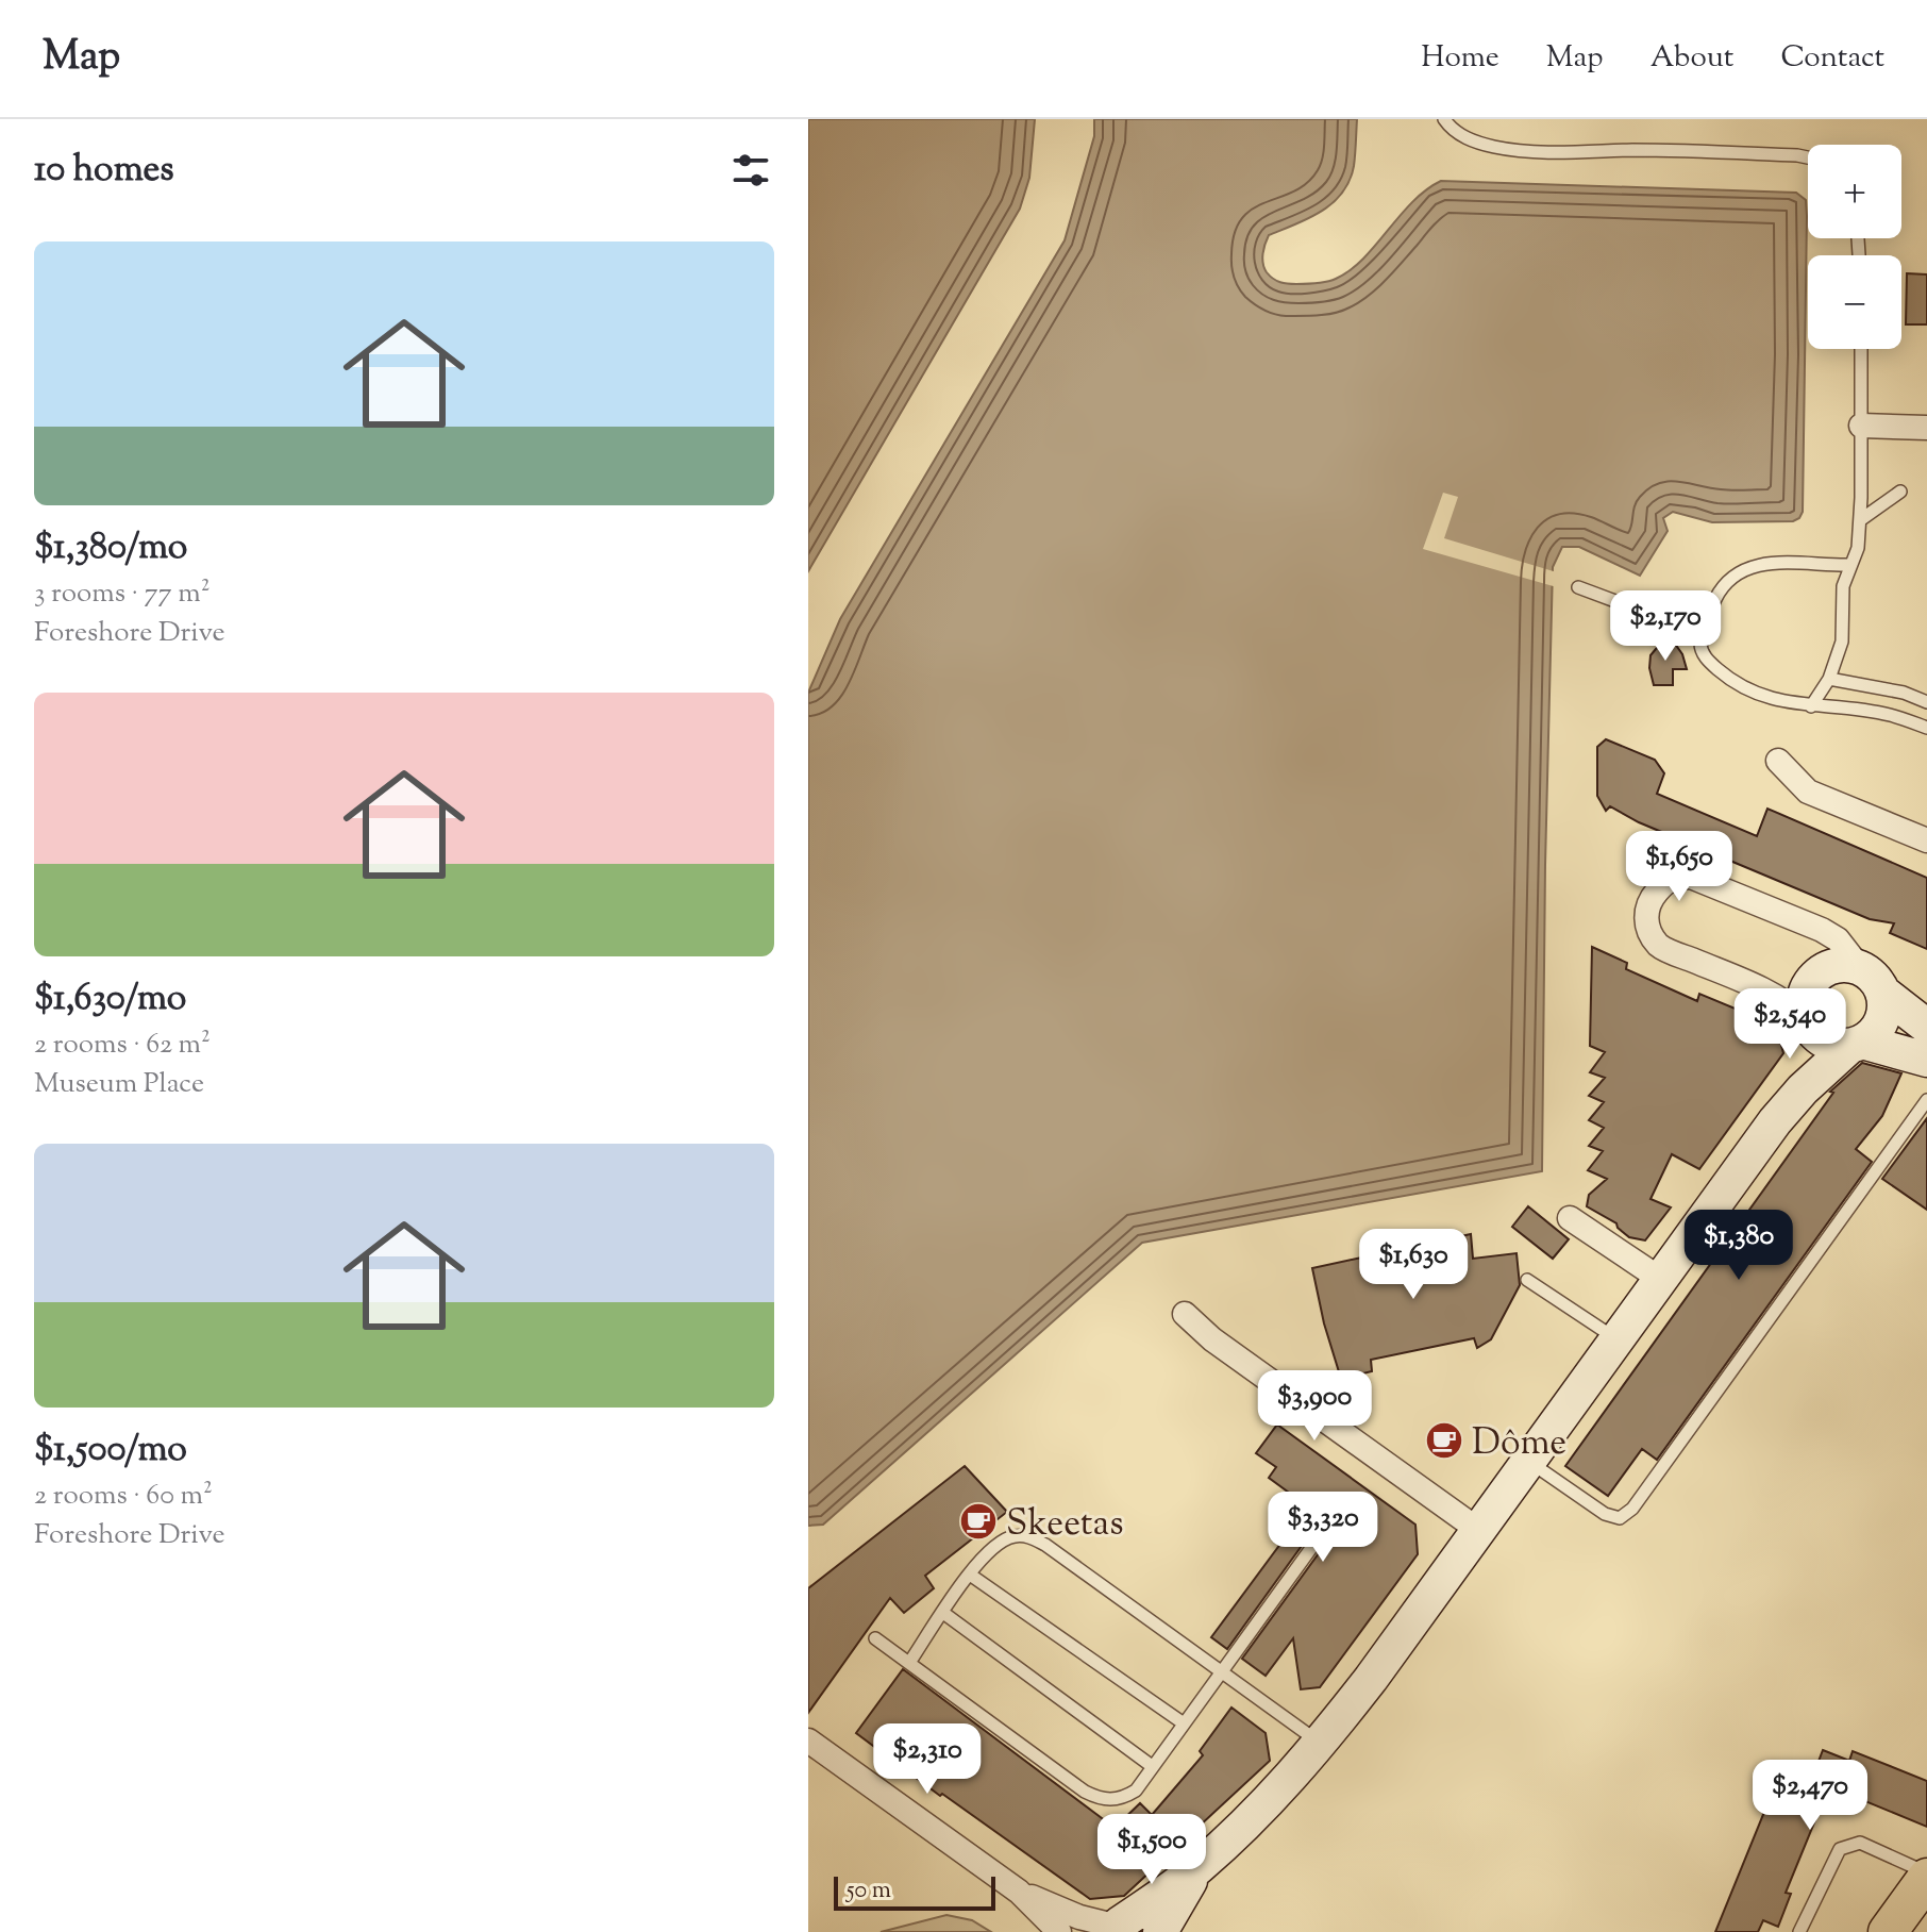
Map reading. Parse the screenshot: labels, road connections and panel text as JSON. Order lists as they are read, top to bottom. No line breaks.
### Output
{"places":{"cafe":["Dôme","Skeetas"]},"scale_bar":"50 m","page":{"header":"Map","nav":["Home","Map","About","Contact"],"heading":"10 homes","map_buttons":["+","−"],"list":[{"name":"$1,380/mo","note":"3 rooms · 77 m² · Foreshore Drive"},{"name":"$1,630/mo","note":"2 rooms · 62 m² · Museum Place"},{"name":"$1,500/mo","note":"2 rooms · 60 m² · Foreshore Drive"}],"price":["$2,170","$1,650","$2,540","$1,380","$1,630","$3,900","$3,320","$2,310","$2,470","$1,500"],"scale":"50 m"}}
